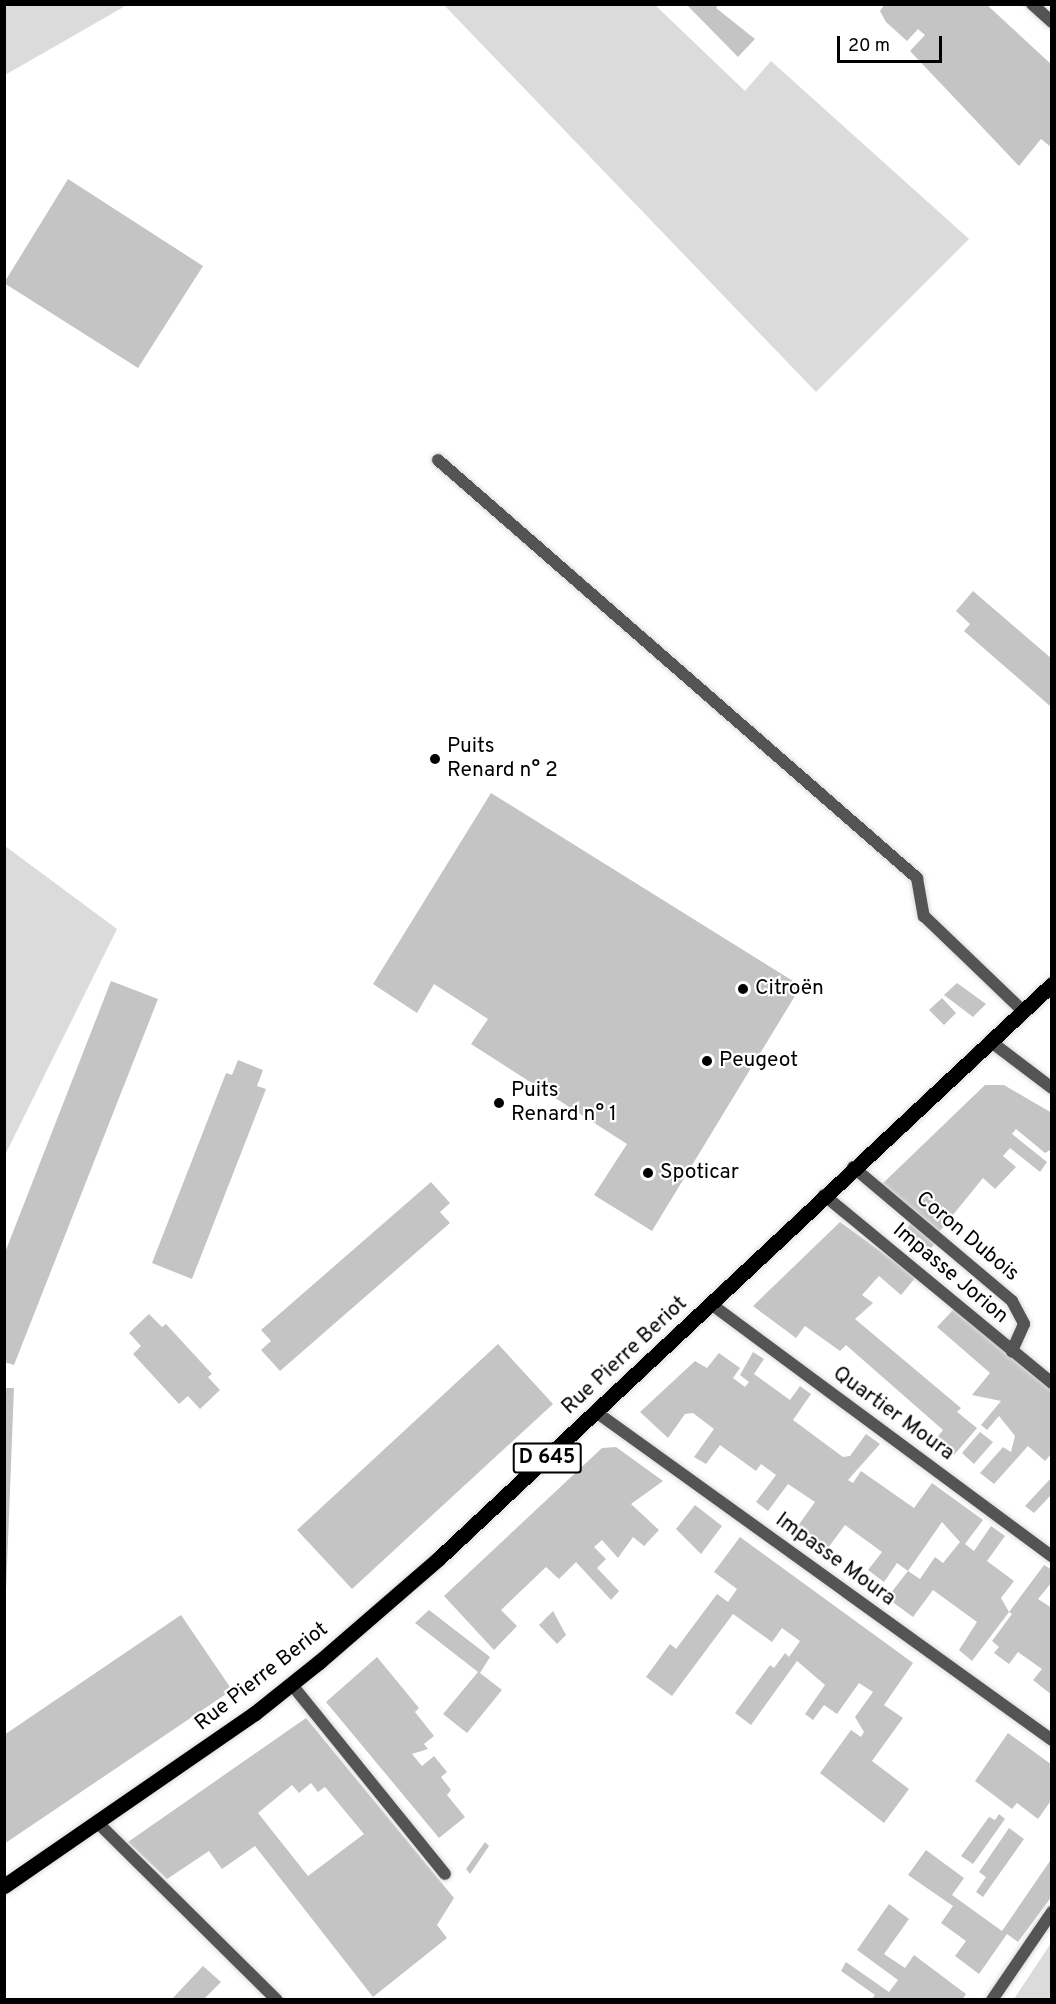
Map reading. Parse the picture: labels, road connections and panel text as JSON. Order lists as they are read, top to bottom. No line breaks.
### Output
{"streets":{"main road":["Rue Pierre Beriot","D 645"],"street":["Coron Dubois","Impasse Jorion","Quartier Moura","Impasse Moura"]},"crossings":[["Coron Dubois","Impasse Jorion"],["Coron Dubois","Rue Pierre Beriot"],["Impasse Jorion","Rue Pierre Beriot"],["Rue Pierre Beriot","Quartier Moura"],["Rue Pierre Beriot","Impasse Moura"]],"places":["Puits Renard n° 2","Citroën","Peugeot","Puits Renard n° 1","Spoticar"],"scale_bar":"20 m"}
